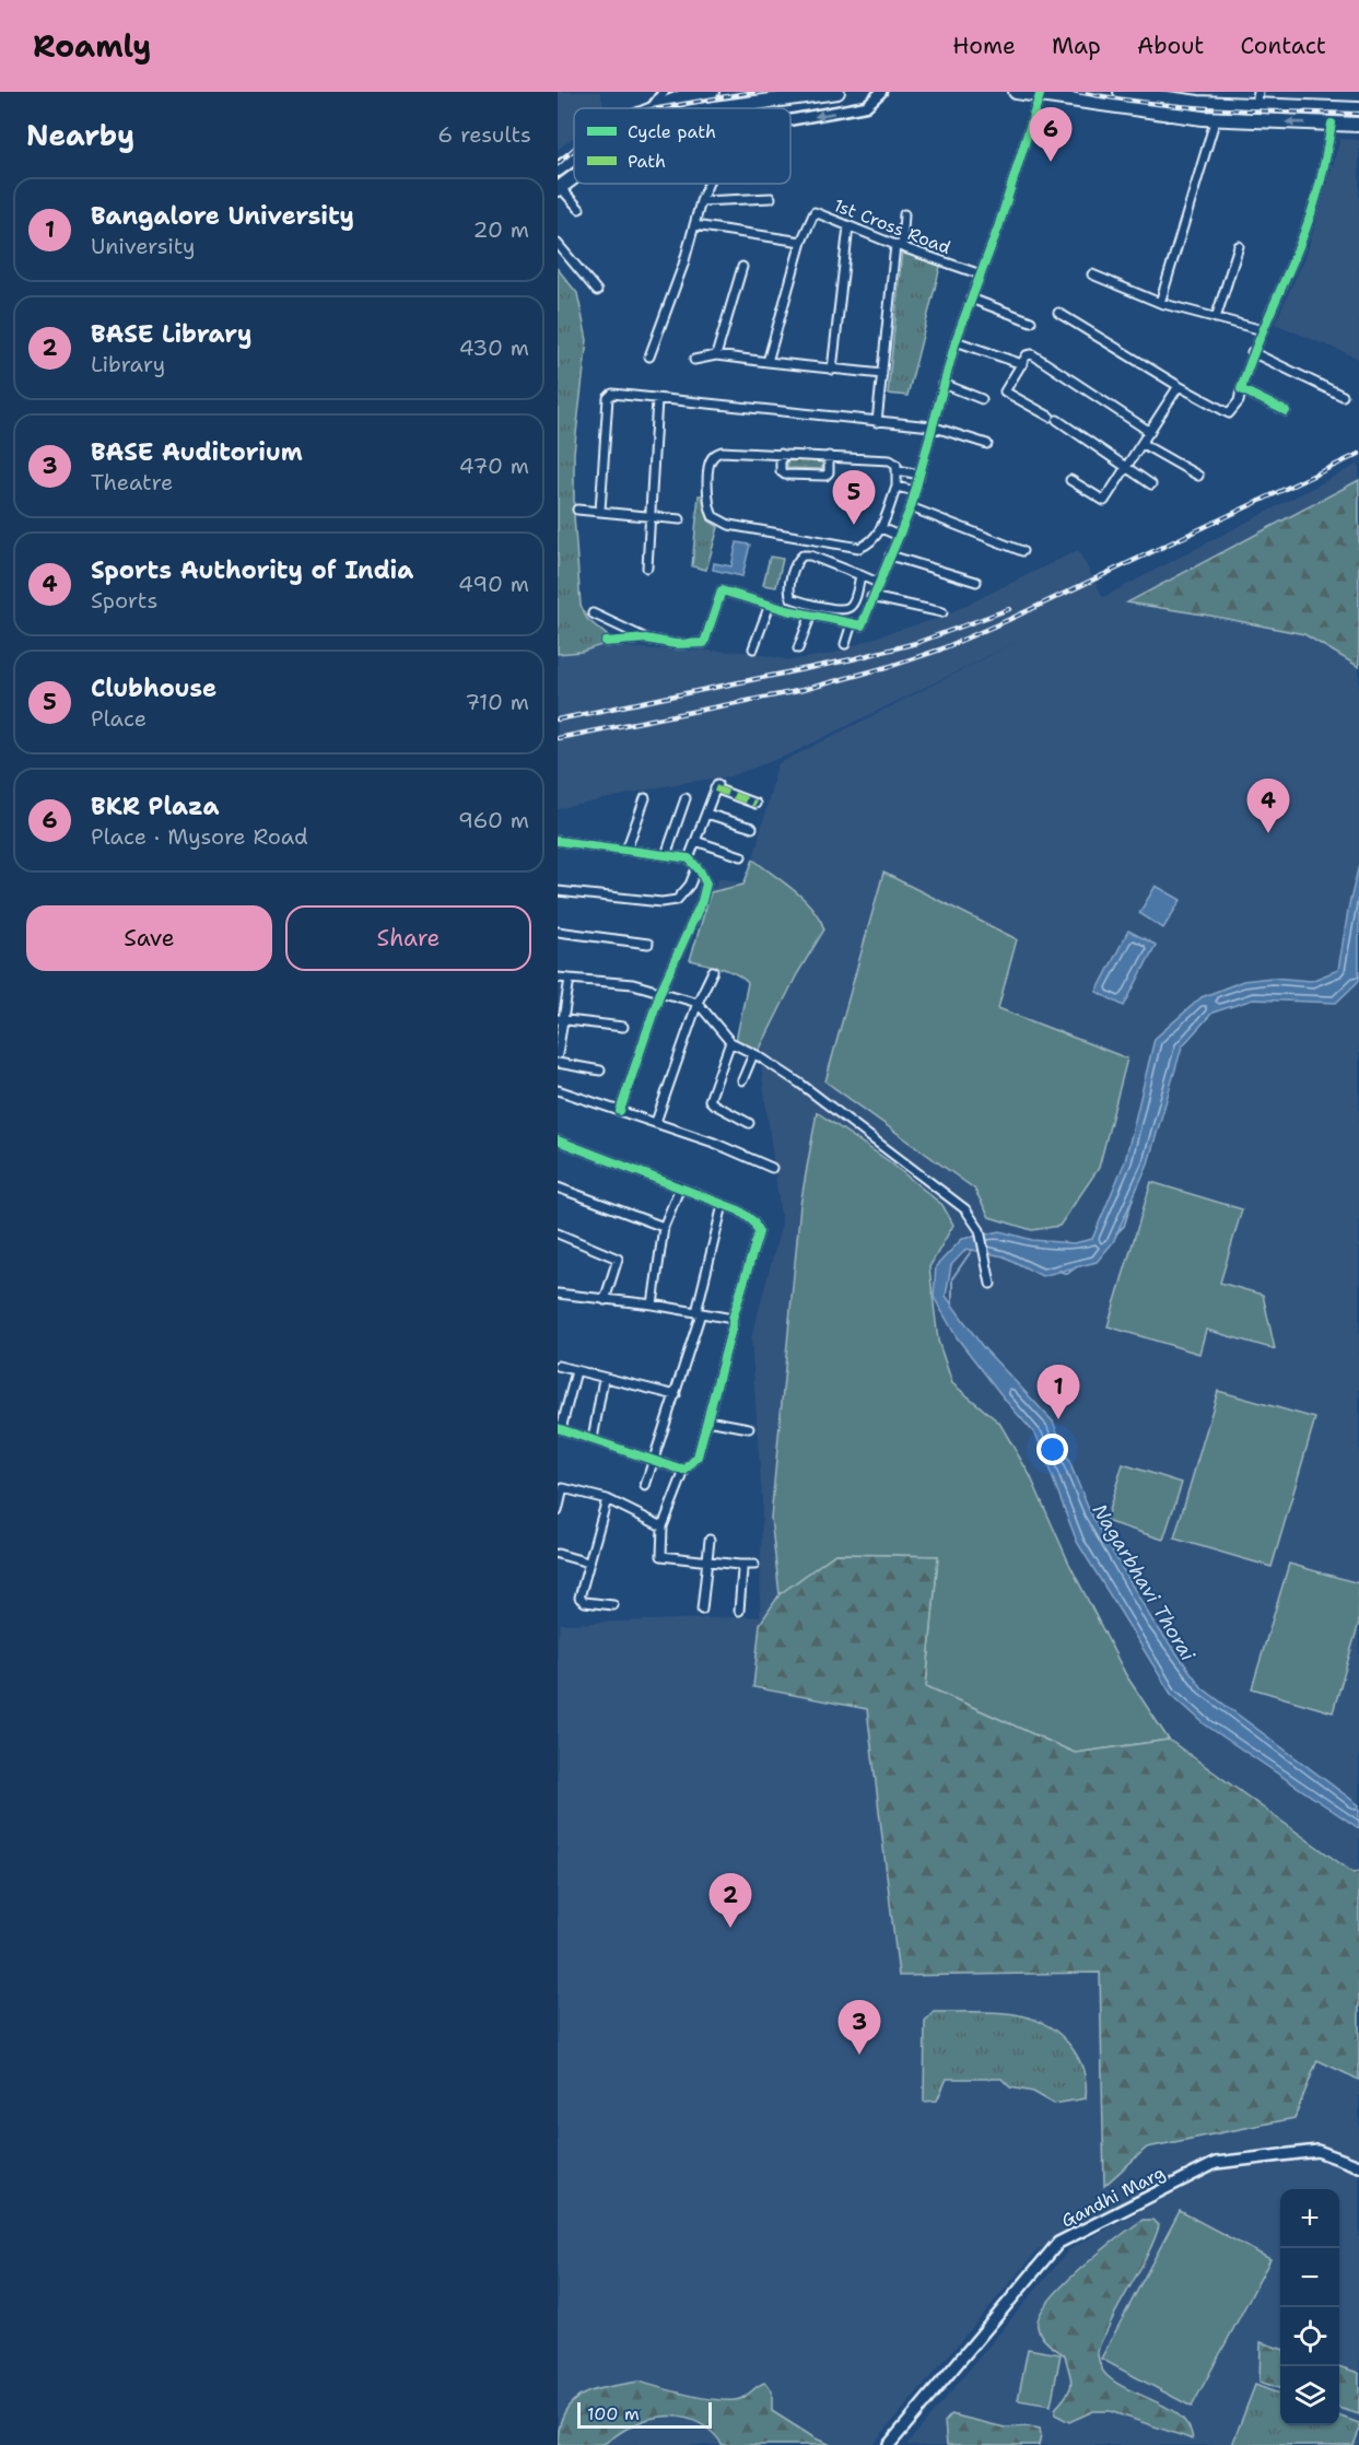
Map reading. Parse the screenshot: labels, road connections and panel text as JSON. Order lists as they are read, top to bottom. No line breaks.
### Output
{"streets":{"main road":["Gandhi Marg"],"street":["1st Cross Road"]},"water":["Nagarbhavi Thorai"],"legend":["Cycle path","Path"],"scale_bar":"100 m","page":{"header":"Roamly","nav":["Home","Map","About","Contact"],"heading":["Nearby","6 results"],"pins":["6","5","4","1","2","3"],"list":[{"mark":"1","name":"Bangalore University","note":"University","value":"20 m"},{"mark":"2","name":"BASE Library","note":"Library","value":"430 m"},{"mark":"3","name":"BASE Auditorium","note":"Theatre","value":"470 m"},{"mark":"4","name":"Sports Authority of India","note":"Sports","value":"490 m"},{"mark":"5","name":"Clubhouse","note":"Place","value":"710 m"},{"mark":"6","name":"BKR Plaza","note":"Place · Mysore Road","value":"960 m"}],"buttons":["Save","Share"],"map_buttons":["+","−"],"scale":"100 m"}}
